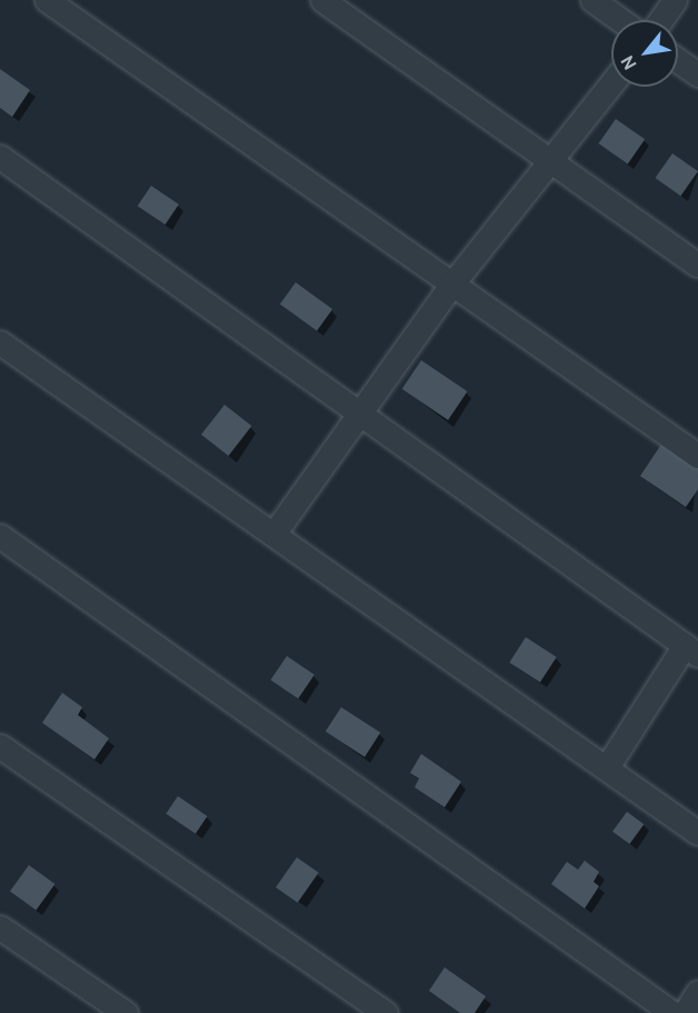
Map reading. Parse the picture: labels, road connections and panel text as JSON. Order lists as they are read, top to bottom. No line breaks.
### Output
{"north":"bottom left"}
